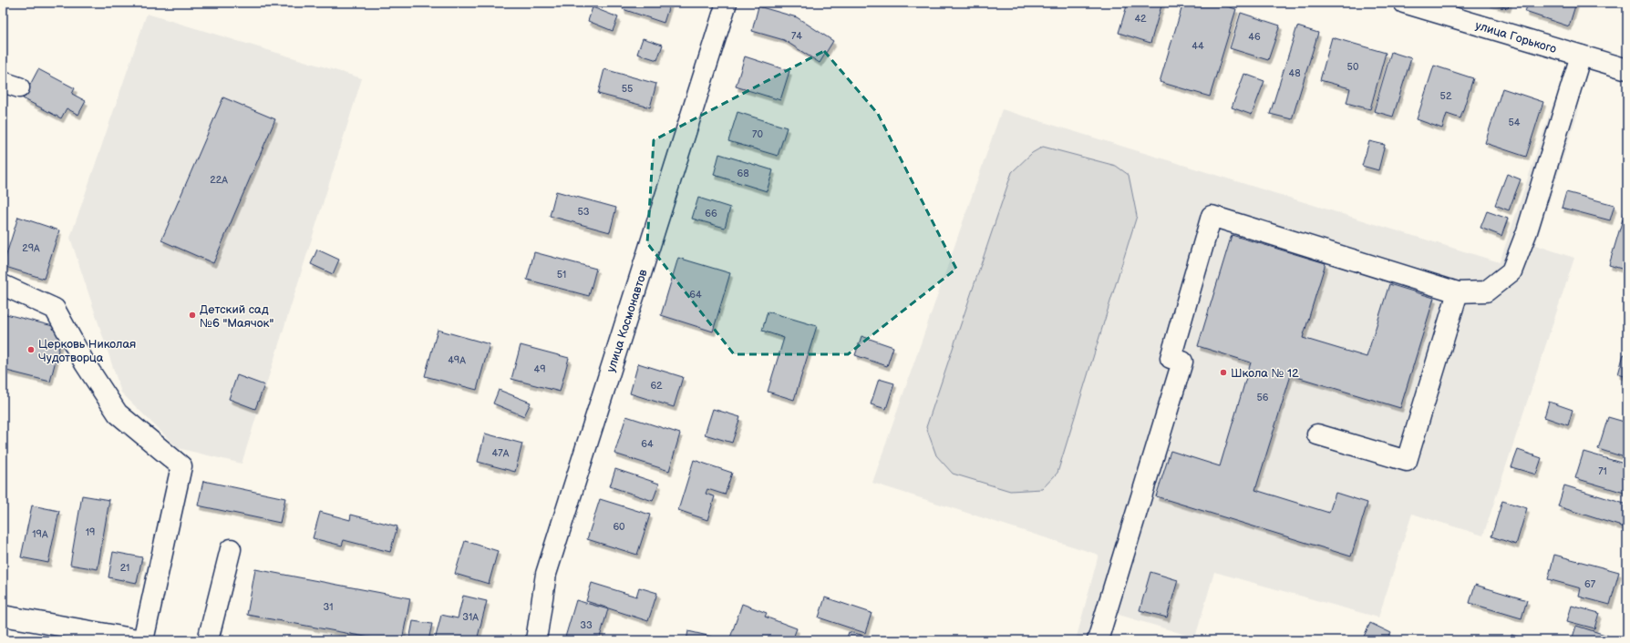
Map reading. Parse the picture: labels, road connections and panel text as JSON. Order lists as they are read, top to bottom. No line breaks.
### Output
{"streets":{"street":["улица Горького","улица Космонавтов"]},"places":["Детский сад №6 \"Маячок\"","Церковь Николая Чудотворца","Школа № 12"],"house_numbers":["42","74","46","44","50","48","55","52","54","70","68","22А","53","66","29А","51","64","49А","49","62","56","64","47А","71","60","19","19А","21","67","31","31А","33"]}
